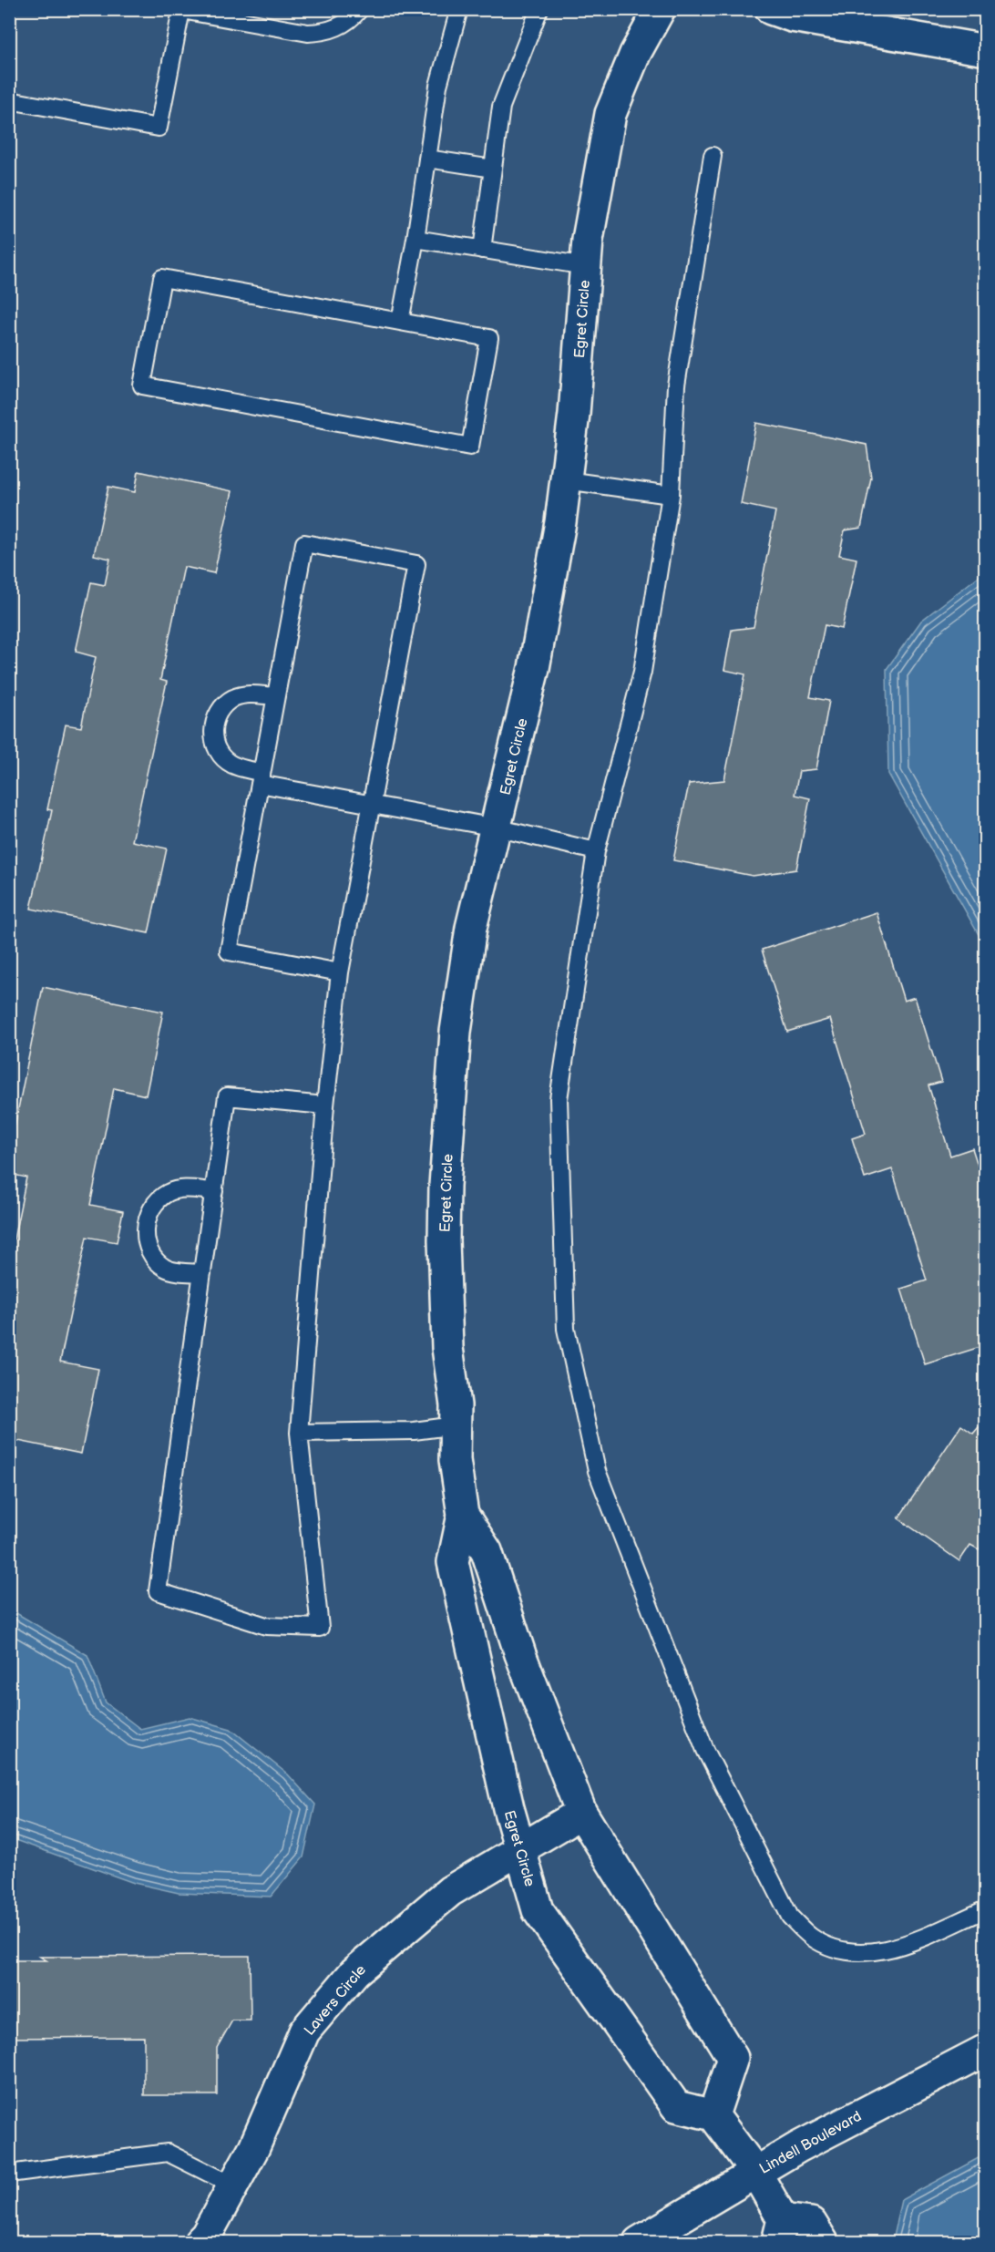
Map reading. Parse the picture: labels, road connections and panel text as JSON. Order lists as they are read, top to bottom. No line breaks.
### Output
{"streets":{"street":["Egret Circle","Lavers Circle","Lindell Boulevard"]},"crossings":[["Egret Circle","Lavers Circle"]]}
